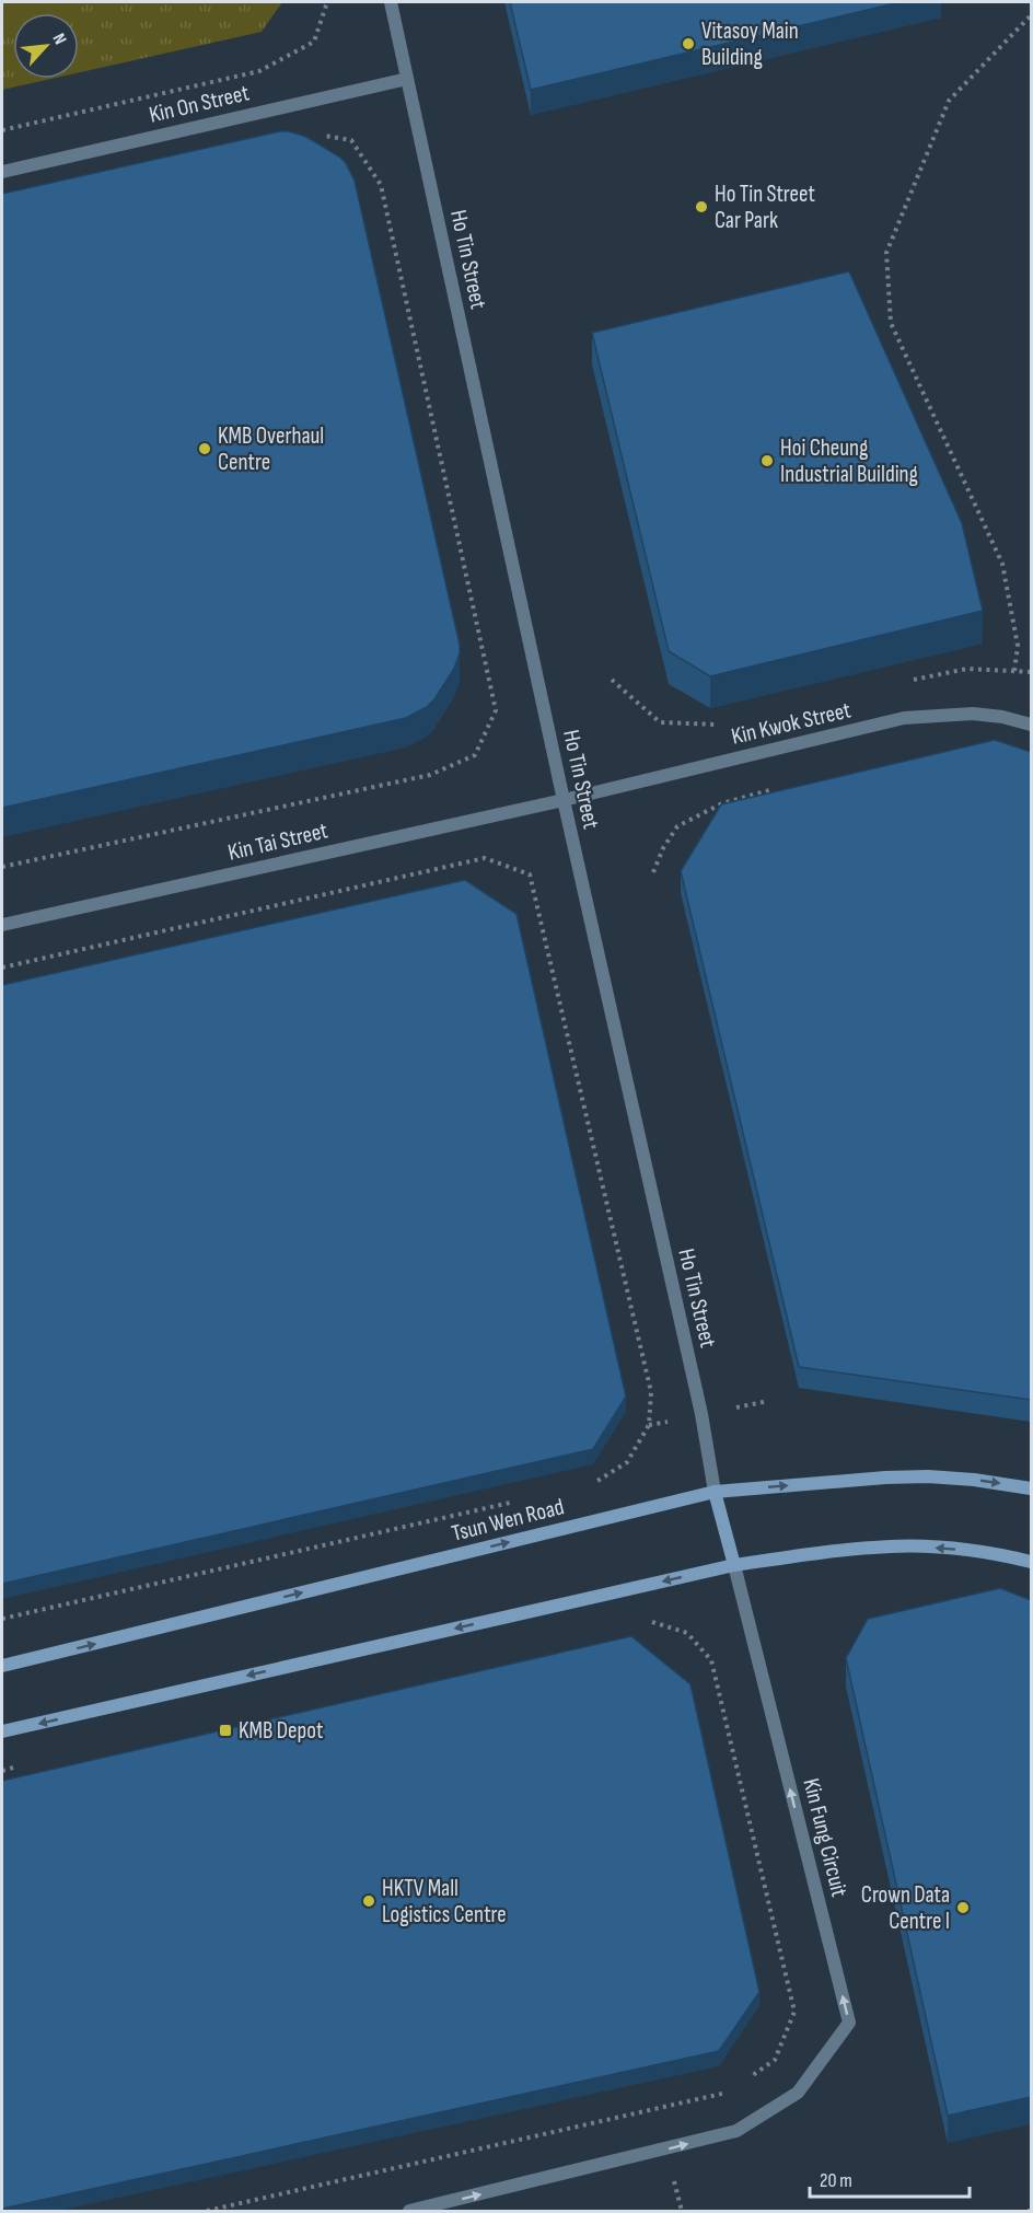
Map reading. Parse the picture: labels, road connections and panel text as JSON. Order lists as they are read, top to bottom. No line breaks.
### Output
{"streets":{"main road":["Ho Tin Street","Tsun Wen Road"],"street":["Kin On Street","Kin Kwok Street","Kin Tai Street","Kin Fung Circuit"]},"crossings":[["Kin On Street","Ho Tin Street"],["Ho Tin Street","Kin Kwok Street"],["Ho Tin Street","Kin Tai Street"],["Ho Tin Street","Tsun Wen Road"],["Ho Tin Street","Kin Fung Circuit"],["Kin Kwok Street","Kin Tai Street"]],"places":{"other":["Vitasoy Main Building","Ho Tin Street Car Park","KMB Overhaul Centre","Hoi Cheung Industrial Building","HKTV Mall Logistics Centre","Crown Data Centre I"],"transit":["KMB Depot"]},"scale_bar":"20 m","north":"top right"}
